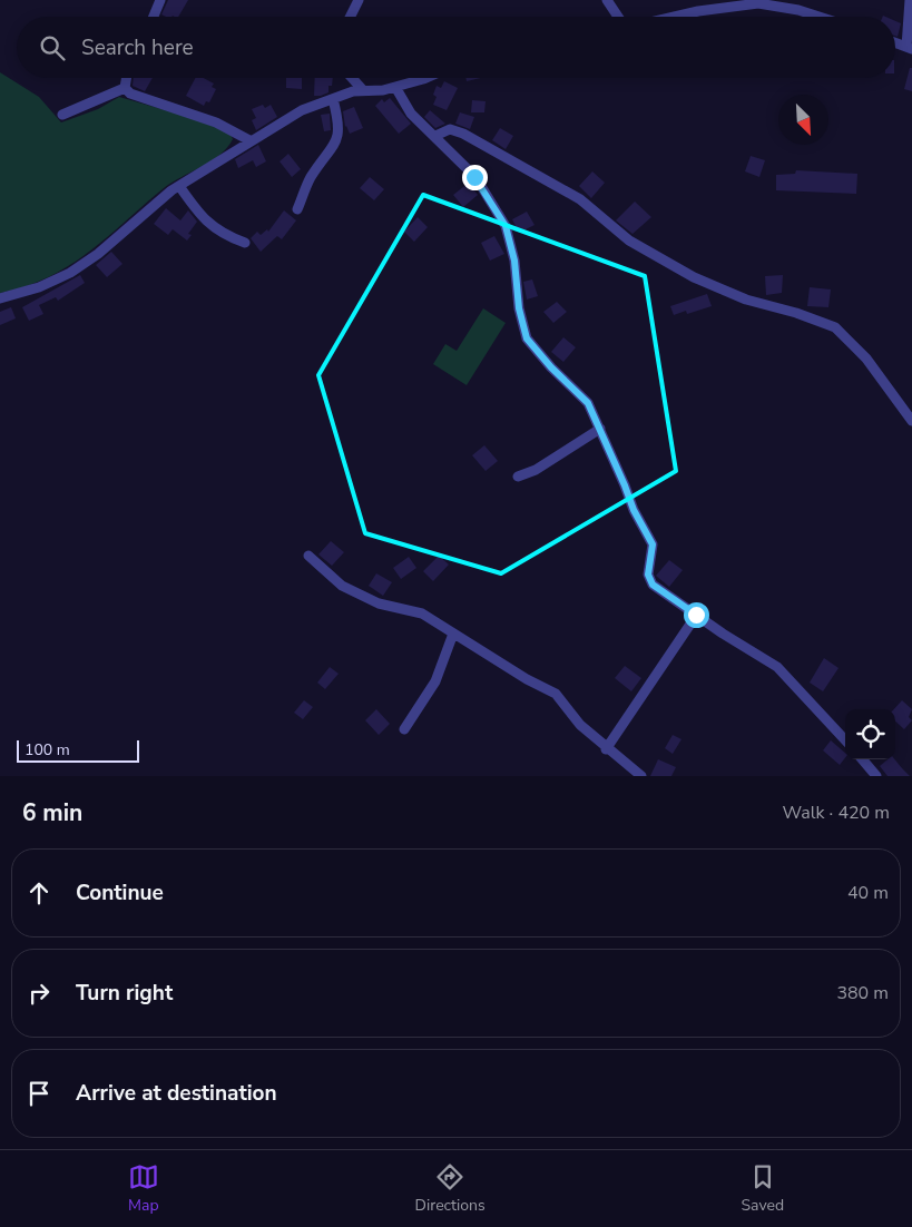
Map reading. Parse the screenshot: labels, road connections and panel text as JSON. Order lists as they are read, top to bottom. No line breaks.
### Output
{"scale_bar":"100 m","north":"bottom right","page":{"search":"Search here","scale":"100 m","heading":["6 min","Walk · 420 m"],"list":[["Continue","40 m"],["Turn right","380 m"],"Arrive at destination"],"nav":["Map","Directions","Saved"]}}
